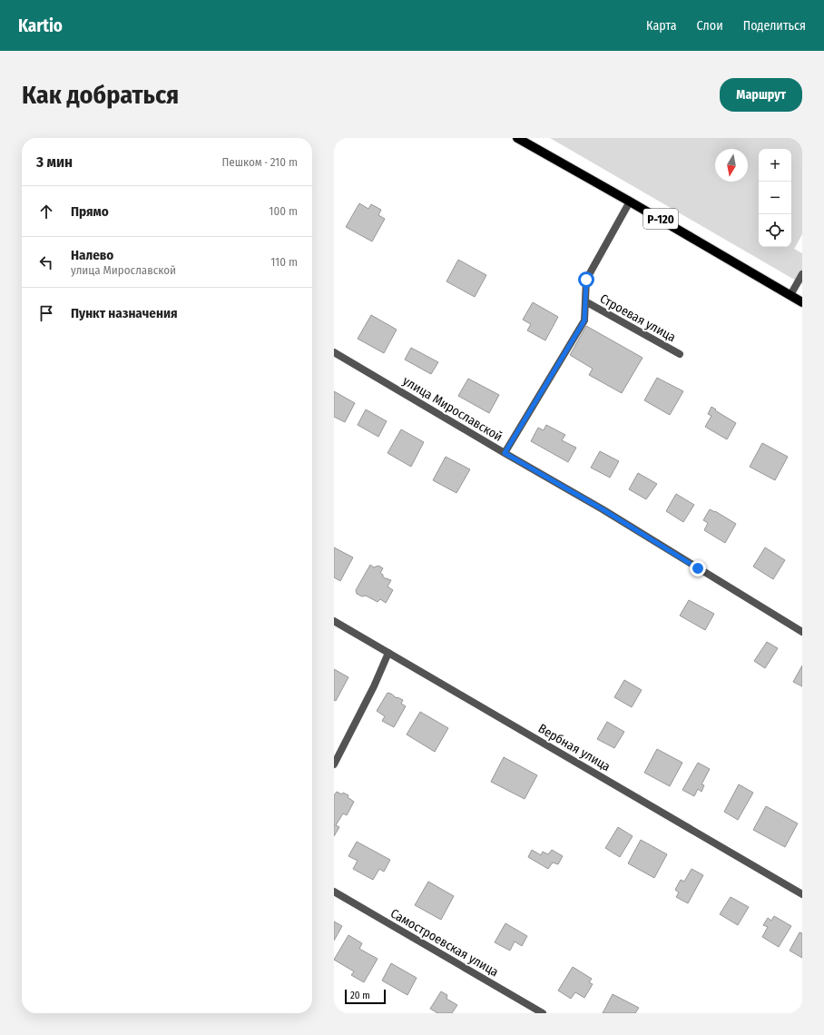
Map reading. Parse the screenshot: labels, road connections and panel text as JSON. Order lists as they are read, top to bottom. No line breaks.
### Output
{"streets":{"main road":["Р-120"],"street":["Строевая улица","улица Мирославской","Вербная улица","Самостроевская улица"]},"scale_bar":"20 m","north":"bottom","page":{"header":"Kartio","nav":["Карта","Слои","Поделиться"],"buttons":"Маршрут","title":"Как добраться","heading":["3 мин","Пешком · 210 m"],"map_buttons":["+","−"],"list":[["Прямо","100 m"],["Налево","улица Мирославской","110 m"],"Пункт назначения"],"scale":"20 m"}}
